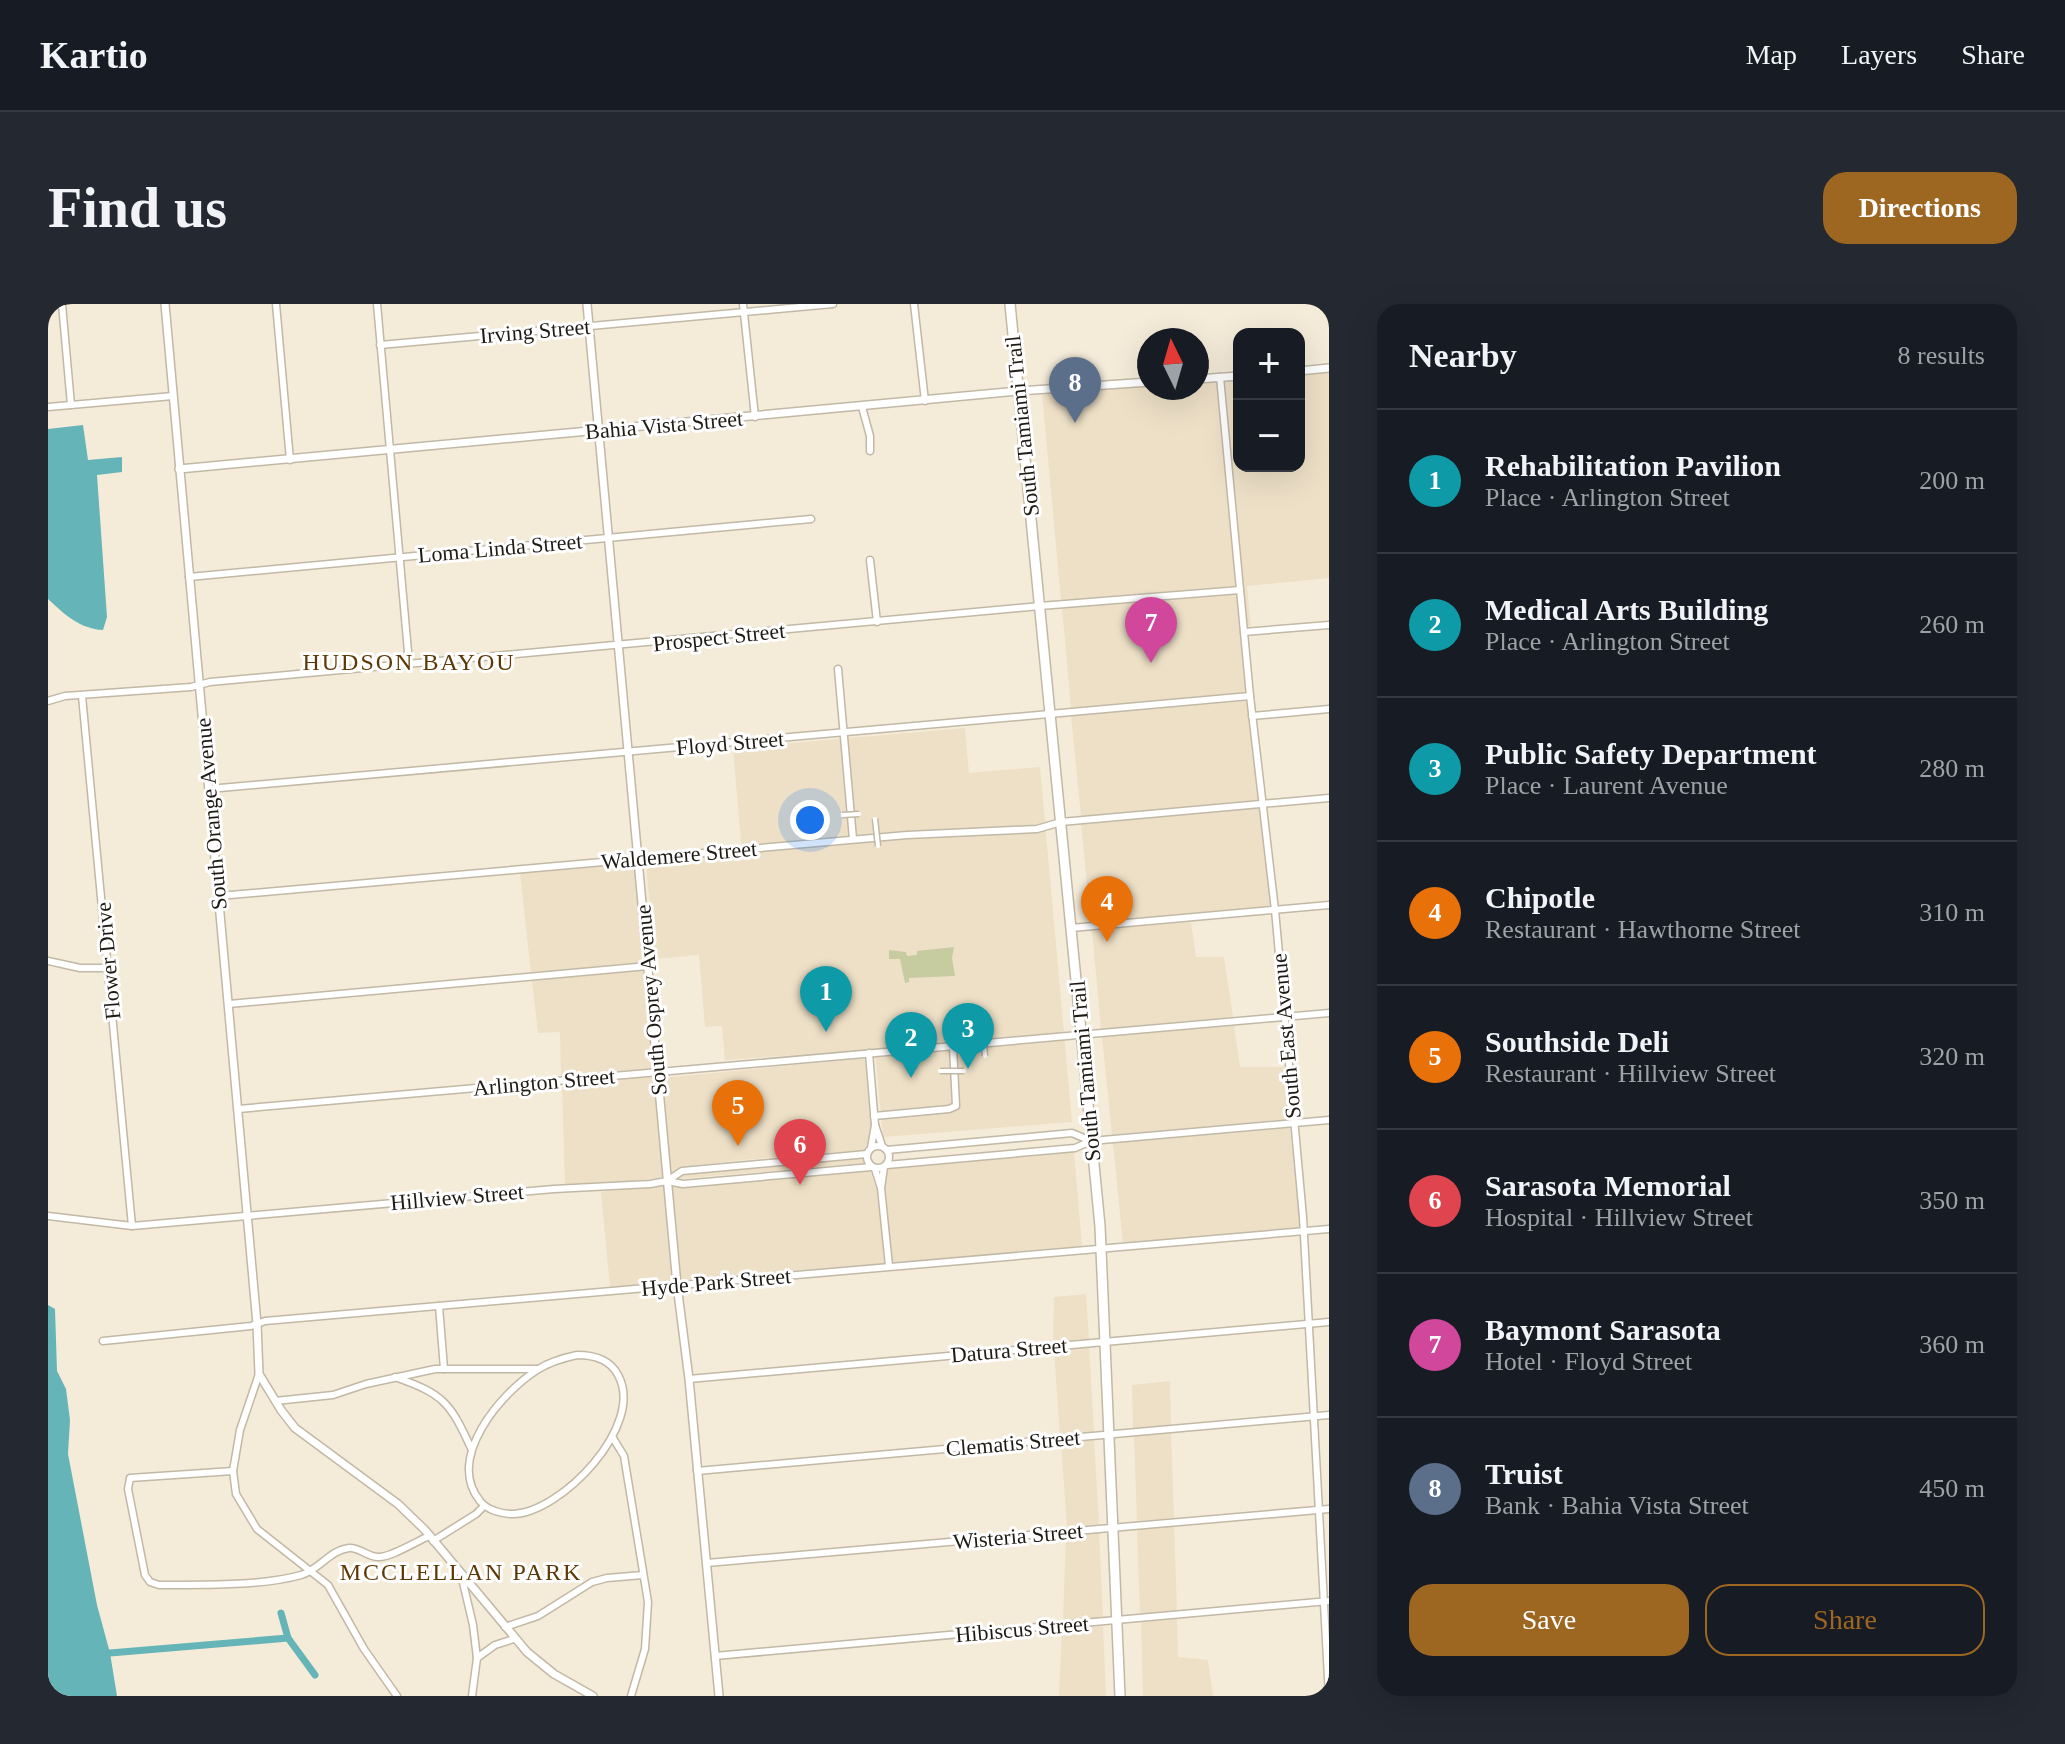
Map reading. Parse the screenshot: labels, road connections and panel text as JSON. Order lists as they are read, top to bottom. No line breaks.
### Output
{"streets":{"main road":["South Tamiami Trail"],"street":["Irving Street","Bahia Vista Street","Loma Linda Street","Prospect Street","Floyd Street","South Orange Avenue","Waldemere Street","Flower Drive","South Osprey Avenue","South East Avenue","Arlington Street","Hillview Street","Hyde Park Street","Datura Street","Clematis Street","Wisteria Street","Hibiscus Street"]},"crossings":[["Irving Street","South Osprey Avenue"],["Bahia Vista Street","South Tamiami Trail"],["Bahia Vista Street","South Orange Avenue"],["Bahia Vista Street","South Osprey Avenue"],["South Tamiami Trail","Prospect Street"],["South Tamiami Trail","Floyd Street"],["South Tamiami Trail","Waldemere Street"],["South Tamiami Trail","Arlington Street"],["South Tamiami Trail","Hyde Park Street"],["South Tamiami Trail","Datura Street"],["South Tamiami Trail","Clematis Street"],["South Tamiami Trail","Wisteria Street"],["South Tamiami Trail","Hibiscus Street"],["Loma Linda Street","South Orange Avenue"],["Loma Linda Street","South Osprey Avenue"],["Prospect Street","South Orange Avenue"],["Prospect Street","Flower Drive"],["Prospect Street","South Osprey Avenue"],["Prospect Street","South East Avenue"],["Floyd Street","South Orange Avenue"],["Floyd Street","South Osprey Avenue"],["Floyd Street","South East Avenue"],["South Orange Avenue","Waldemere Street"],["South Orange Avenue","Arlington Street"],["South Orange Avenue","Hillview Street"],["South Orange Avenue","Hyde Park Street"],["Waldemere Street","South Osprey Avenue"],["Waldemere Street","South East Avenue"],["Flower Drive","Hillview Street"],["South Osprey Avenue","Arlington Street"],["South Osprey Avenue","Hillview Street"],["South Osprey Avenue","Hyde Park Street"],["South Osprey Avenue","Datura Street"],["South Osprey Avenue","Clematis Street"],["South Osprey Avenue","Wisteria Street"],["South Osprey Avenue","Hibiscus Street"],["South East Avenue","Arlington Street"],["South East Avenue","Hyde Park Street"],["South East Avenue","Datura Street"],["South East Avenue","Clematis Street"],["South East Avenue","Wisteria Street"],["South East Avenue","Hibiscus Street"]],"districts":["HUDSON BAYOU","MCCLELLAN PARK"],"north":"top","page":{"header":"Kartio","nav":["Map","Layers","Share"],"buttons":["Directions",["Save","Share"]],"title":"Find us","heading":["Nearby","8 results"],"map_buttons":["+","−"],"pins":["8","7","4","1","3","2","5","6"],"list":[{"mark":"1","name":"Rehabilitation Pavilion","note":"Place · Arlington Street","value":"200 m"},{"mark":"2","name":"Medical Arts Building","note":"Place · Arlington Street","value":"260 m"},{"mark":"3","name":"Public Safety Department","note":"Place · Laurent Avenue","value":"280 m"},{"mark":"4","name":"Chipotle","note":"Restaurant · Hawthorne Street","value":"310 m"},{"mark":"5","name":"Southside Deli","note":"Restaurant · Hillview Street","value":"320 m"},{"mark":"6","name":"Sarasota Memorial","note":"Hospital · Hillview Street","value":"350 m"},{"mark":"7","name":"Baymont Sarasota","note":"Hotel · Floyd Street","value":"360 m"},{"mark":"8","name":"Truist","note":"Bank · Bahia Vista Street","value":"450 m"}]}}
